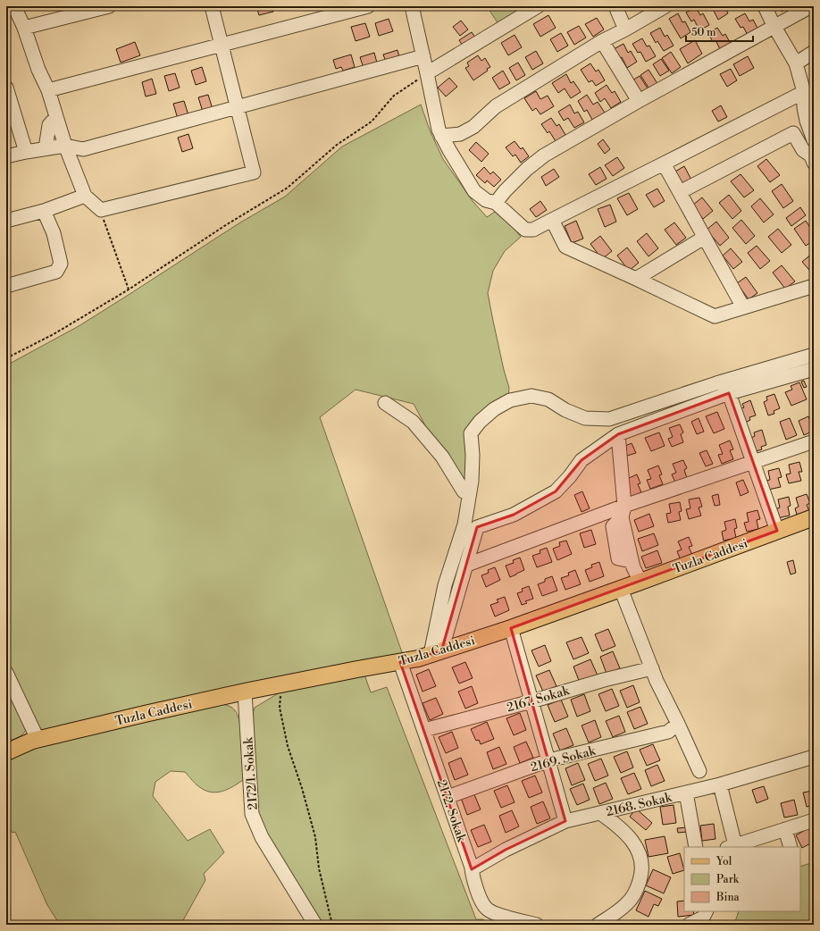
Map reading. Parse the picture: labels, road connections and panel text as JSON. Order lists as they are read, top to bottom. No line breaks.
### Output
{"streets":{"main road":["Tuzla Caddesi"],"street":["2167. Sokak","2169. Sokak","2172/1. Sokak","2168. Sokak","2172. Sokak"]},"crossings":[["Tuzla Caddesi","2172/1. Sokak"],["Tuzla Caddesi","2172. Sokak"],["2167. Sokak","2172. Sokak"],["2169. Sokak","2172. Sokak"],["2168. Sokak","2172. Sokak"]],"legend":["Yol","Park","Bina"],"scale_bar":"50 m"}
